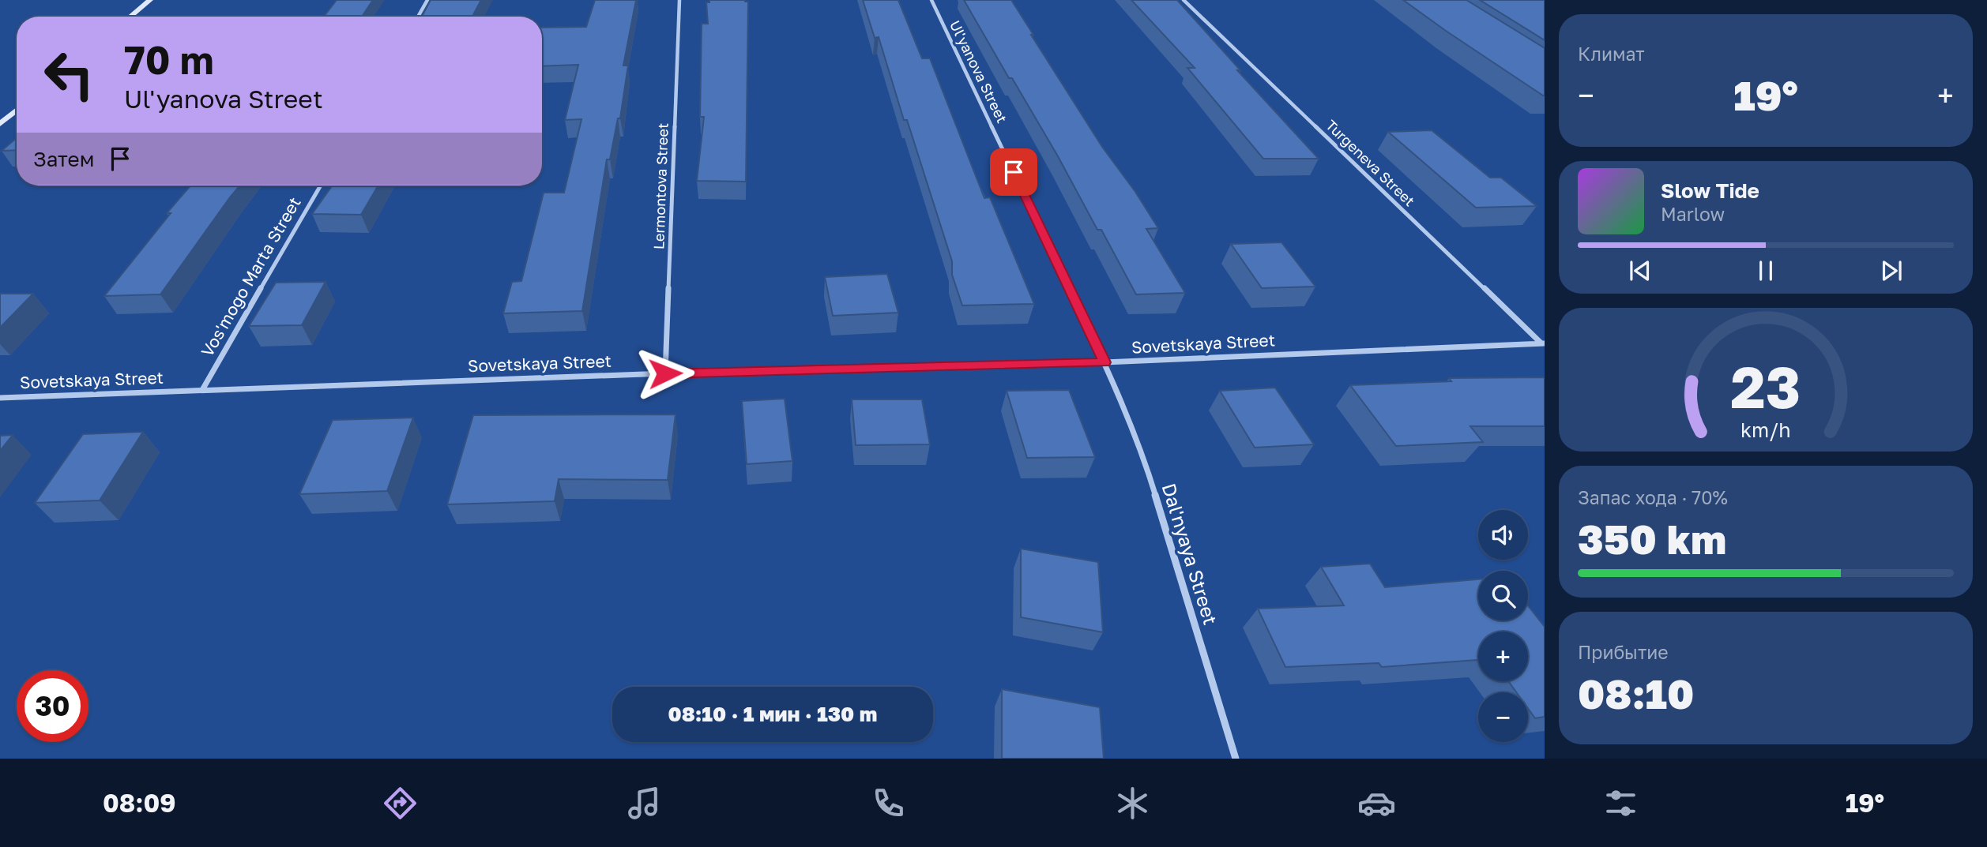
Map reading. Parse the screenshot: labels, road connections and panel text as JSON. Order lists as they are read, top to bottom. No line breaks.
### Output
{"streets":{"street":["Ul'yanova Street","Turgeneva Street","Lermontova Street","Vos'mogo Marta Street","Sovetskaya Street","Dal'nyaya Street"]},"crossings":[["Ul'yanova Street","Sovetskaya Street"],["Ul'yanova Street","Dal'nyaya Street"],["Turgeneva Street","Sovetskaya Street"],["Lermontova Street","Sovetskaya Street"],["Vos'mogo Marta Street","Sovetskaya Street"],["Sovetskaya Street","Dal'nyaya Street"]],"page":{"tile":["Климат",["Запас хода · 70%","350 km"],["Прибытие","08:10"]],"turn":["70 m","Ul'yanova Street"],"heat":["−","19°","+"],"then":"Затем","song":["Slow Tide","Marlow"],"map_buttons":["+","−"],"limit":"30","trip":"08:10 · 1 мин · 130 m","tabs":["08:09","19°"],"gauge":["23","km/h"]}}
